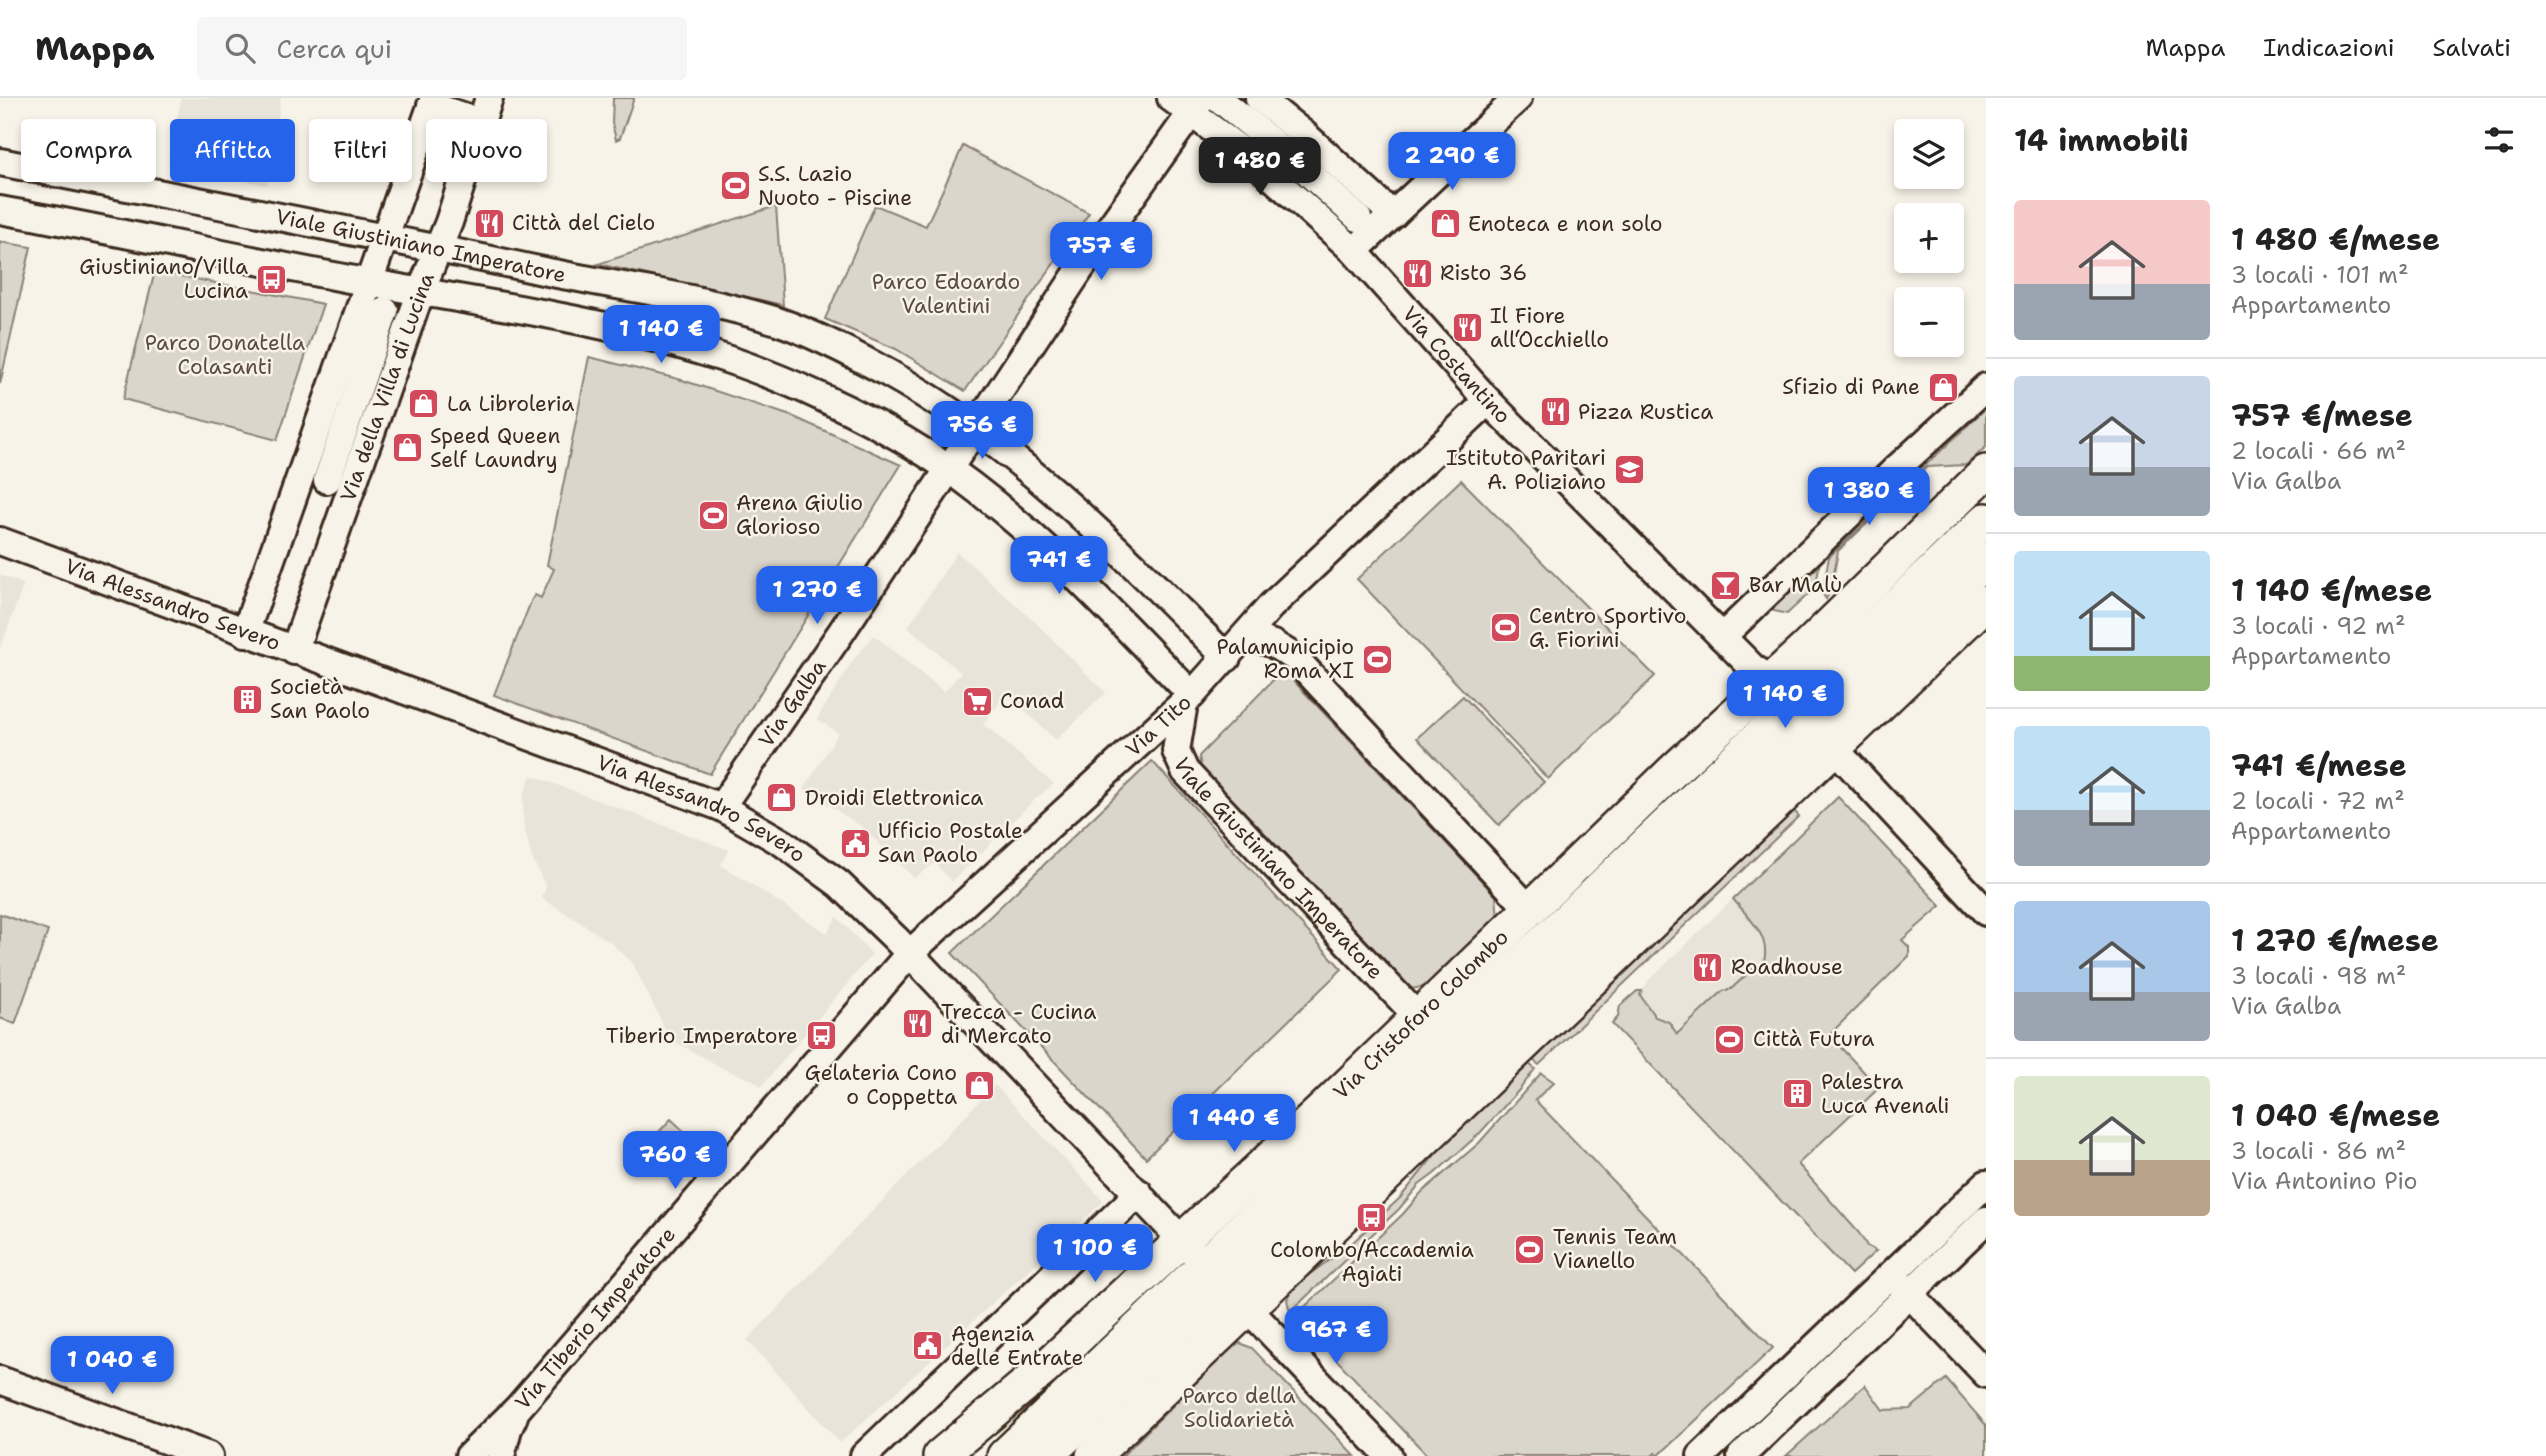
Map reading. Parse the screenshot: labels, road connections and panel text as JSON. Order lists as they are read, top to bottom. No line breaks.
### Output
{"streets":{"main road":["Via Cristoforo Colombo"],"street":["Viale Giustiniano Imperatore","Via Costantino","Via della Villa di Lucina","Via Alessandro Severo","Via Galba","Via Tito","Via Tiberio Imperatore"]},"crossings":[["Viale Giustiniano Imperatore","Via della Villa di Lucina"],["Viale Giustiniano Imperatore","Via Galba"],["Viale Giustiniano Imperatore","Via Tito"],["Viale Giustiniano Imperatore","Via Cristoforo Colombo"],["Via Costantino","Via Galba"],["Via Costantino","Via Tito"],["Via Costantino","Via Cristoforo Colombo"],["Via della Villa di Lucina","Via Alessandro Severo"],["Via Alessandro Severo","Via Galba"],["Via Alessandro Severo","Via Tito"],["Via Alessandro Severo","Via Cristoforo Colombo"],["Via Alessandro Severo","Via Tiberio Imperatore"],["Via Tito","Via Tiberio Imperatore"]],"parks":["Parco Edoardo Valentini","Parco Donatella Colasanti","Parco della Solidarietà"],"places":{"sports":["S.S. Lazio Nuoto - Piscine","Arena Giulio Glorioso","Centro Sportivo G. Fiorini","Palamunicipio Roma XI","Città Futura","Tennis Team Vianello"],"restaurant":["Città del Cielo","Risto 36","Il Fiore all‘Occhiello","Pizza Rustica","Roadhouse","Trecca - Cucina di Mercato"],"shop":["Enoteca e non solo","Sfizio di Pane","La Libroleria","Speed Queen Self Laundry","Droidi Elettronica","Gelateria Cono o Coppetta"],"bus stop":["Giustiniano/Villa Lucina","Tiberio Imperatore","Colombo/Accademia Agiati"],"school or university":["Istituto Paritari A. Poliziano"],"bar":["Bar Malù"],"building":["Società San Paolo","Palestra Luca Avenali"],"supermarket":["Conad"],"public building":["Ufficio Postale San Paolo","Agenzia delle Entrate"]},"page":{"header":"Mappa","search":"Cerca qui","nav":["Mappa","Indicazioni","Salvati"],"heading":"14 immobili","map_buttons":["+","−"],"chip":["Compra","Affitta","Filtri","Nuovo"],"price":["2 290 €","1 480 €","757 €","1 140 €","756 €","1 380 €","741 €","1 270 €","1 140 €","1 440 €","760 €","1 100 €","967 €","1 040 €"],"list":[{"name":"1 480 €/mese","note":"3 locali · 101 m² · Appartamento"},{"name":"757 €/mese","note":"2 locali · 66 m² · Via Galba"},{"name":"1 140 €/mese","note":"3 locali · 92 m² · Appartamento"},{"name":"741 €/mese","note":"2 locali · 72 m² · Appartamento"},{"name":"1 270 €/mese","note":"3 locali · 98 m² · Via Galba"},{"name":"1 040 €/mese","note":"3 locali · 86 m² · Via Antonino Pio"}]}}
